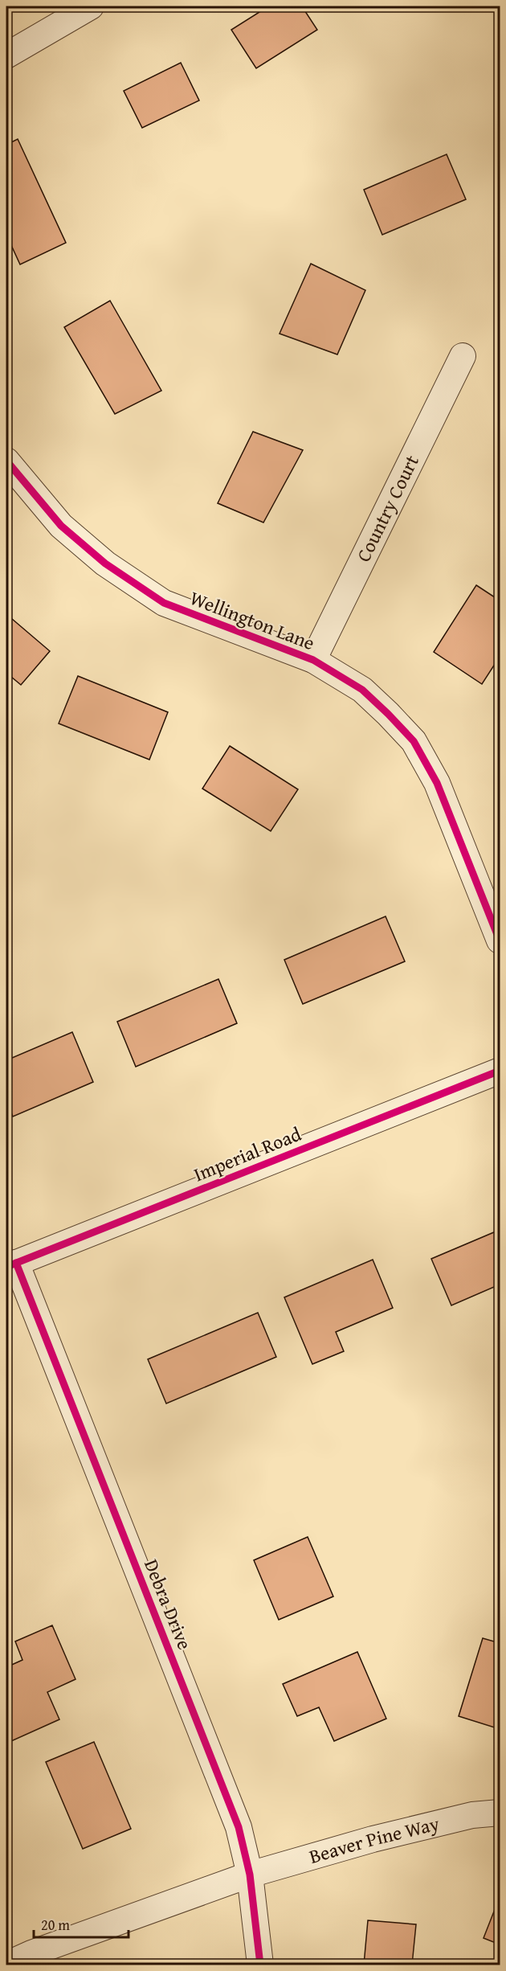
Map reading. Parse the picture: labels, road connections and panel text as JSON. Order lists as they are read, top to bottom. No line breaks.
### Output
{"streets":{"street":["Country Court","Wellington Lane","Imperial Road","Debra Drive","Beaver Pine Way"]},"crossings":[["Country Court","Wellington Lane"],["Imperial Road","Debra Drive"],["Debra Drive","Beaver Pine Way"]],"scale_bar":"20 m"}
